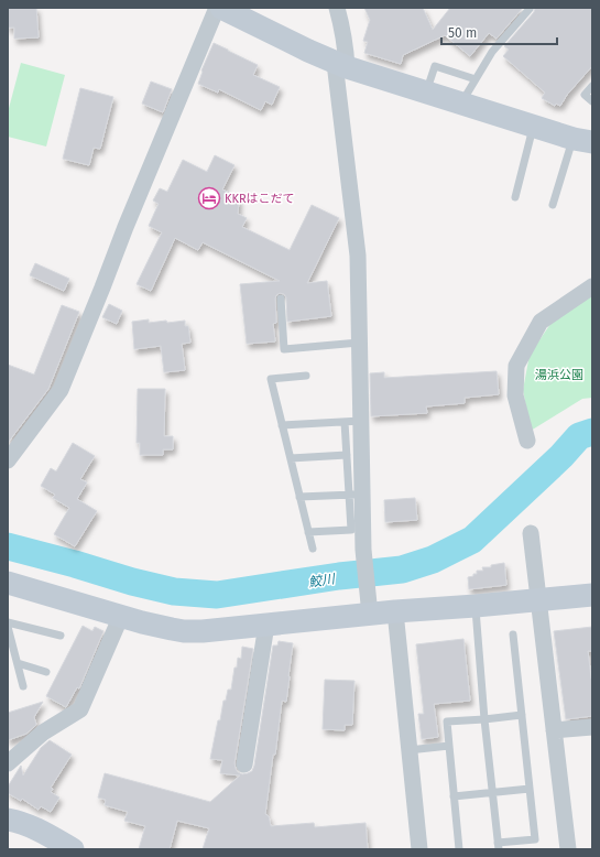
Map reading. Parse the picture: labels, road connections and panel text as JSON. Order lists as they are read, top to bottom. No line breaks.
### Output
{"water":["鮫川"],"parks":["湯浜公園"],"places":{"hotel":["KKRはこだて"]},"scale_bar":"50 m"}
